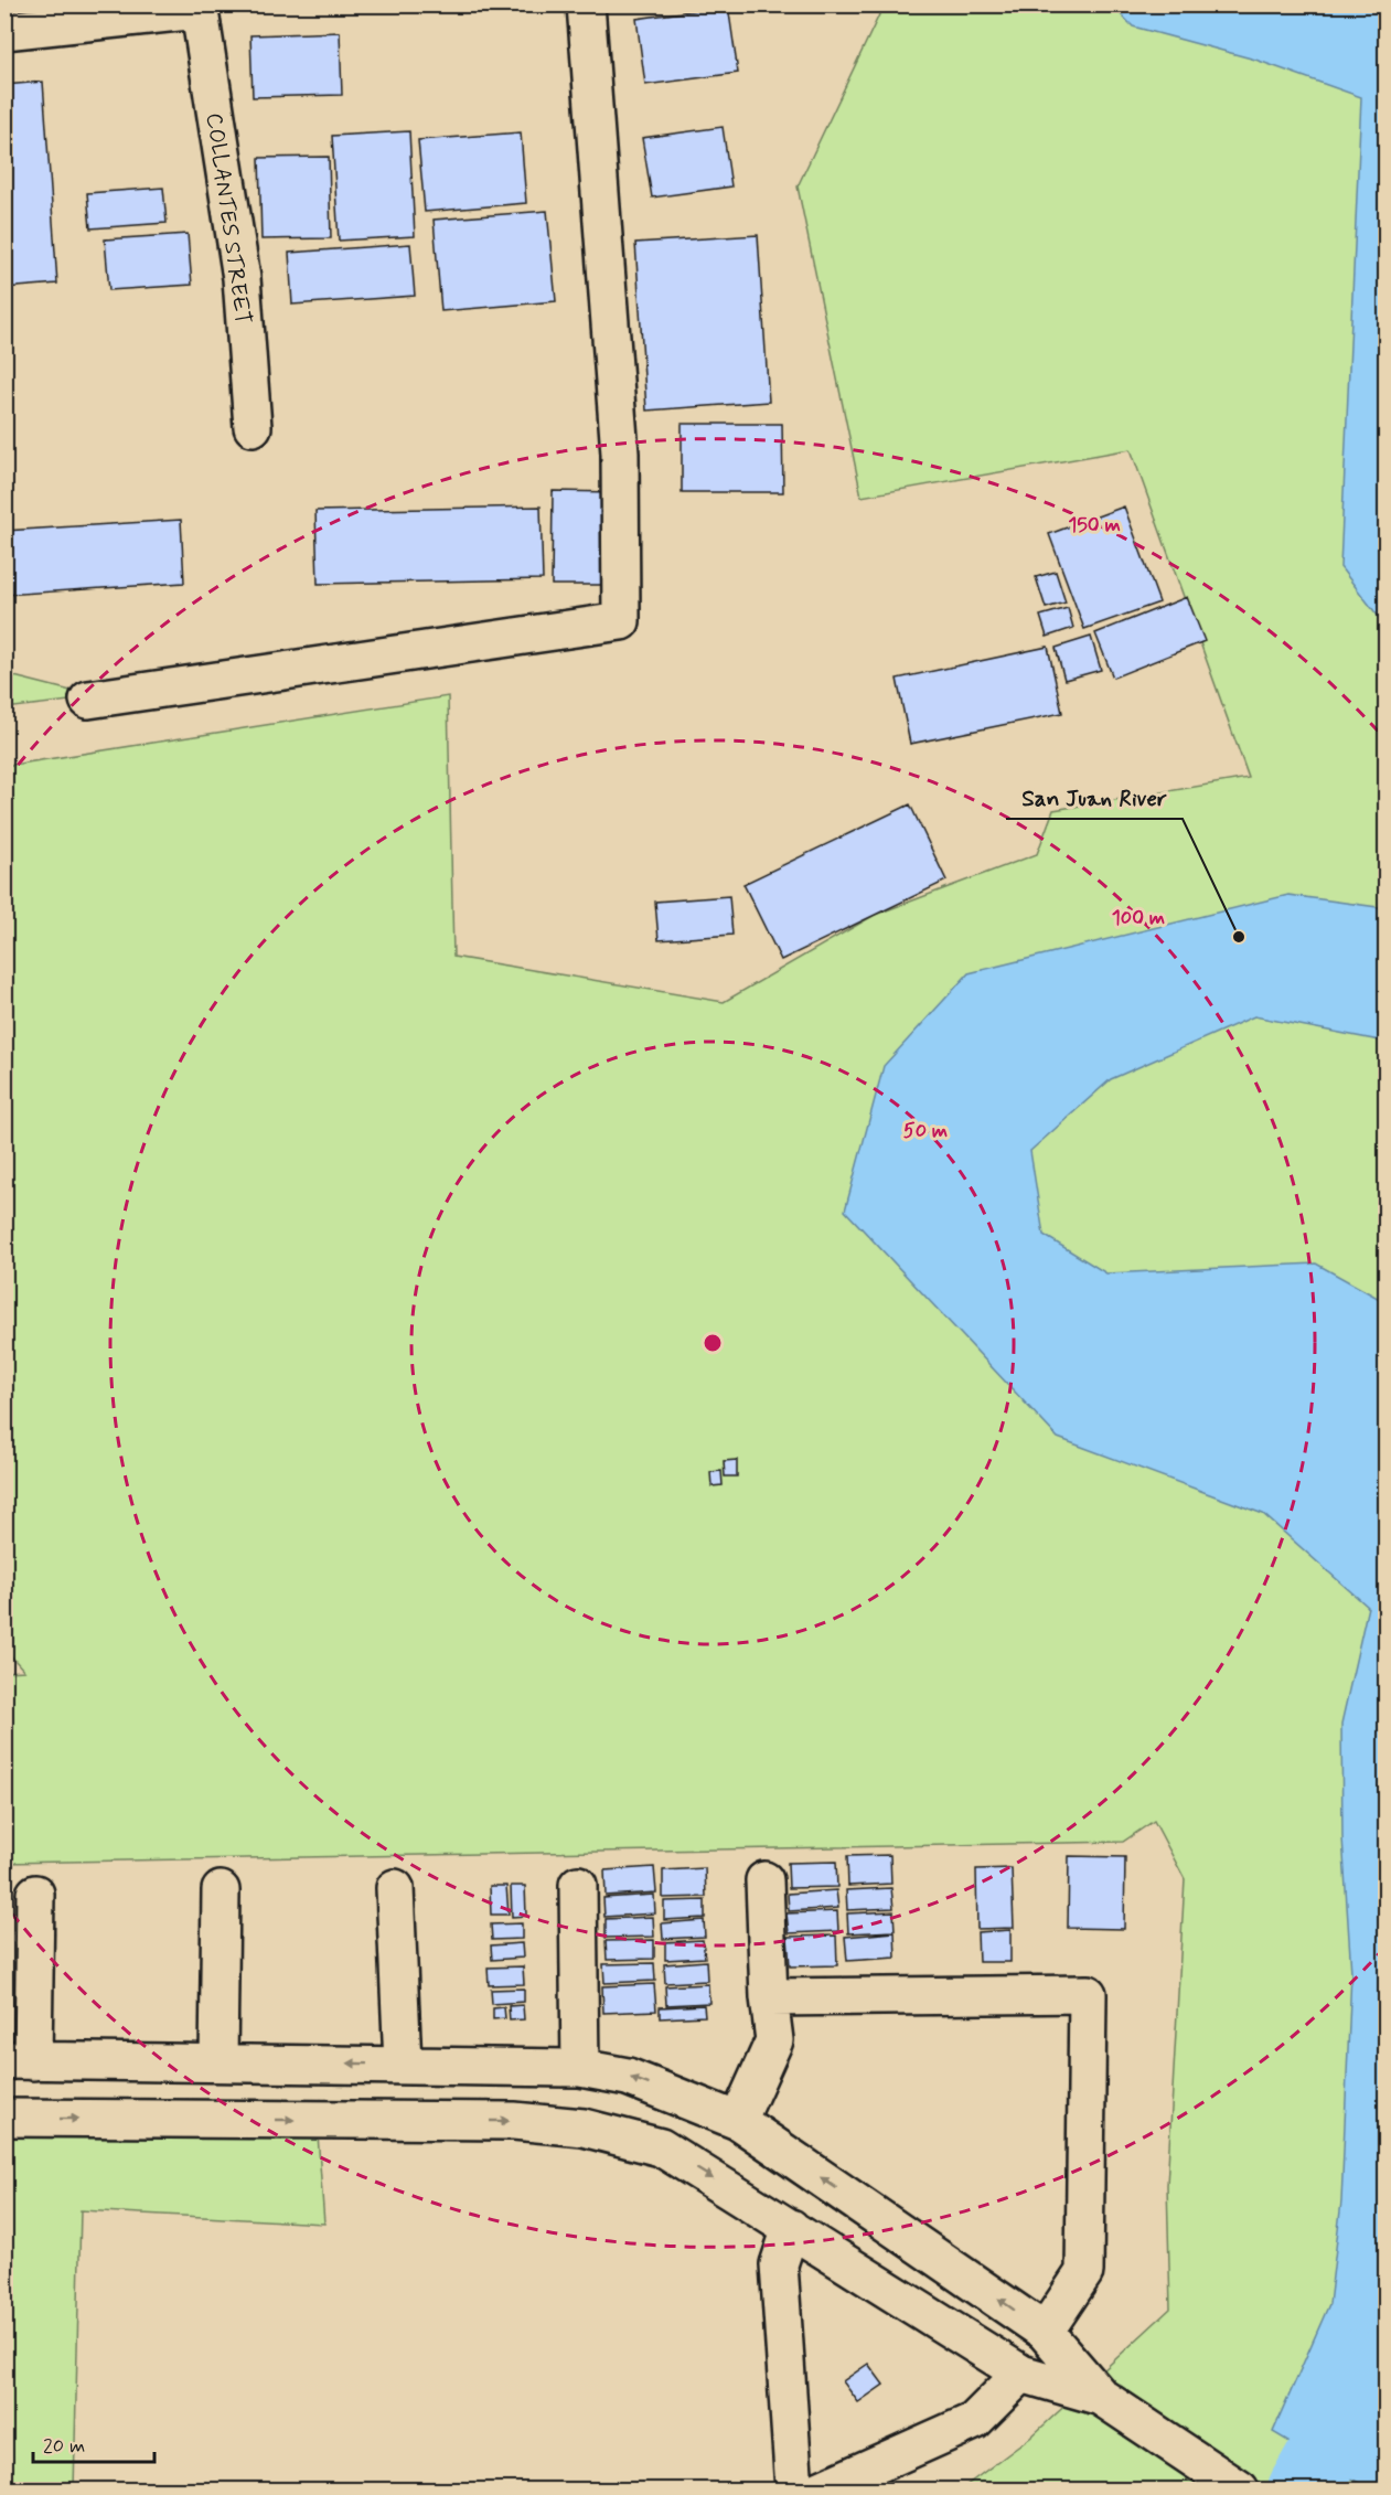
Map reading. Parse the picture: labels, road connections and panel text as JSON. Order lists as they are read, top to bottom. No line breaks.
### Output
{"streets":{"street":["COLLANTES STREET"]},"places":["San Juan River"],"scale_bar":"20 m","rings":["150 m","100 m","50 m"]}
